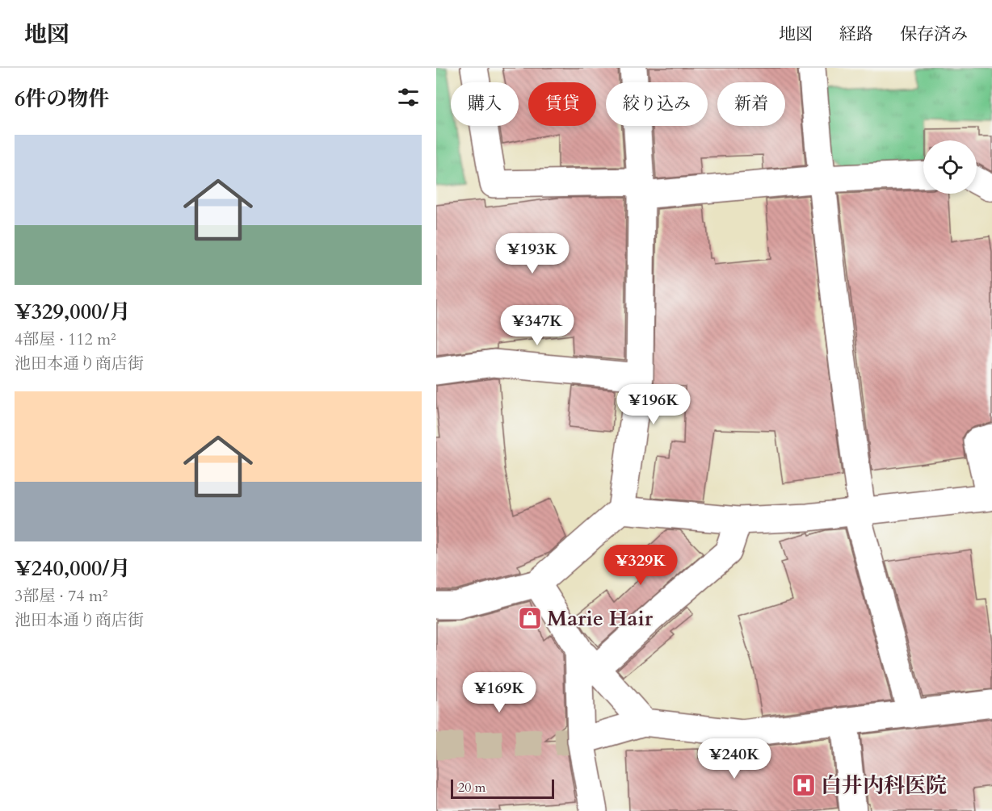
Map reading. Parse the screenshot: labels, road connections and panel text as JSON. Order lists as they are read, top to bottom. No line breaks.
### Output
{"places":{"shop":["Marie Hair"],"hospital":["白井内科医院"]},"scale_bar":"20 m","page":{"header":"地図","nav":["地図","経路","保存済み"],"heading":"6件の物件","chip":["購入","賃貸","絞り込み","新着"],"list":[{"name":"¥329,000/月","note":"4部屋 · 112 m² · 池田本通り商店街"},{"name":"¥240,000/月","note":"3部屋 · 74 m² · 池田本通り商店街"}],"price":["¥193K","¥347K","¥196K","¥329K","¥169K","¥240K"],"scale":"20 m"}}
